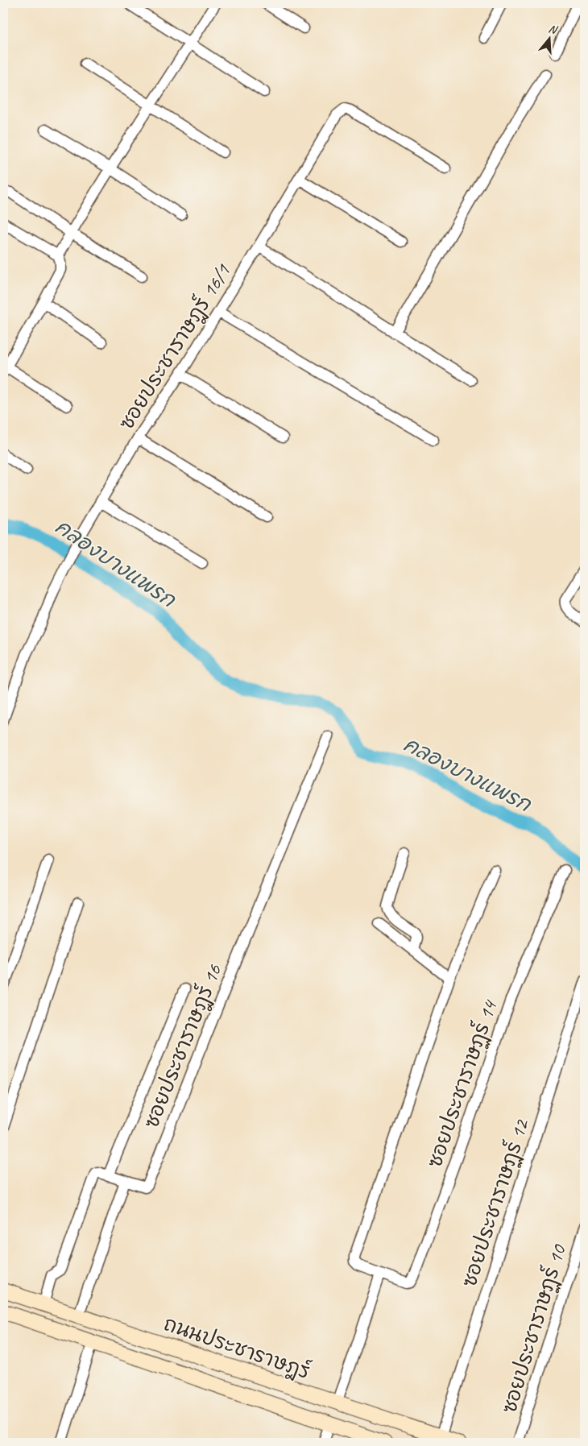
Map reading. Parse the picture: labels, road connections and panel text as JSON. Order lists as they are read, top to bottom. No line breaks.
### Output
{"streets":{"main road":["ถนนประชาราษฎร์"],"street":["ซอยประชาราษฎร์ 16/1","ซอยประชาราษฎร์ 16","ซอยประชาราษฏร์ 14","ซอยประชาราษฏร์ 12","ซอยประชาราษฏร์ 10"]},"crossings":[["ซอยประชาราษฏร์ 12","ถนนประชาราษฎร์"]],"water":["คลองบางแพรก"],"north":"top"}
